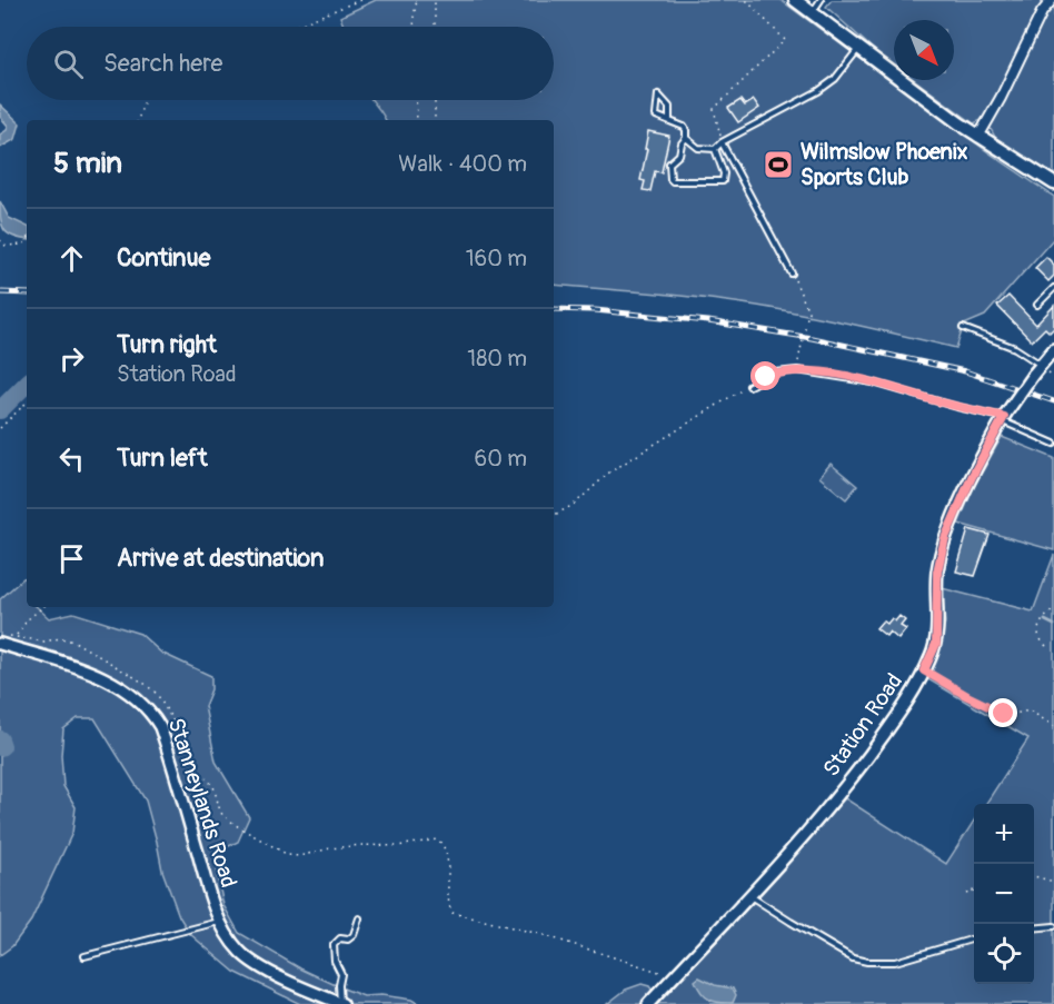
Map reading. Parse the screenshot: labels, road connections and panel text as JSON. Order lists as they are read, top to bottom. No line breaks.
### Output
{"streets":{"street":["Station Road","Stanneylands Road"]},"places":{"sports":["Wilmslow Phoenix Sports Club"]},"north":"bottom right","page":{"search":"Search here","heading":["5 min","Walk · 400 m"],"list":[["Continue","160 m"],["Turn right","Station Road","180 m"],["Turn left","60 m"],"Arrive at destination"],"map_buttons":["+","−"]}}
